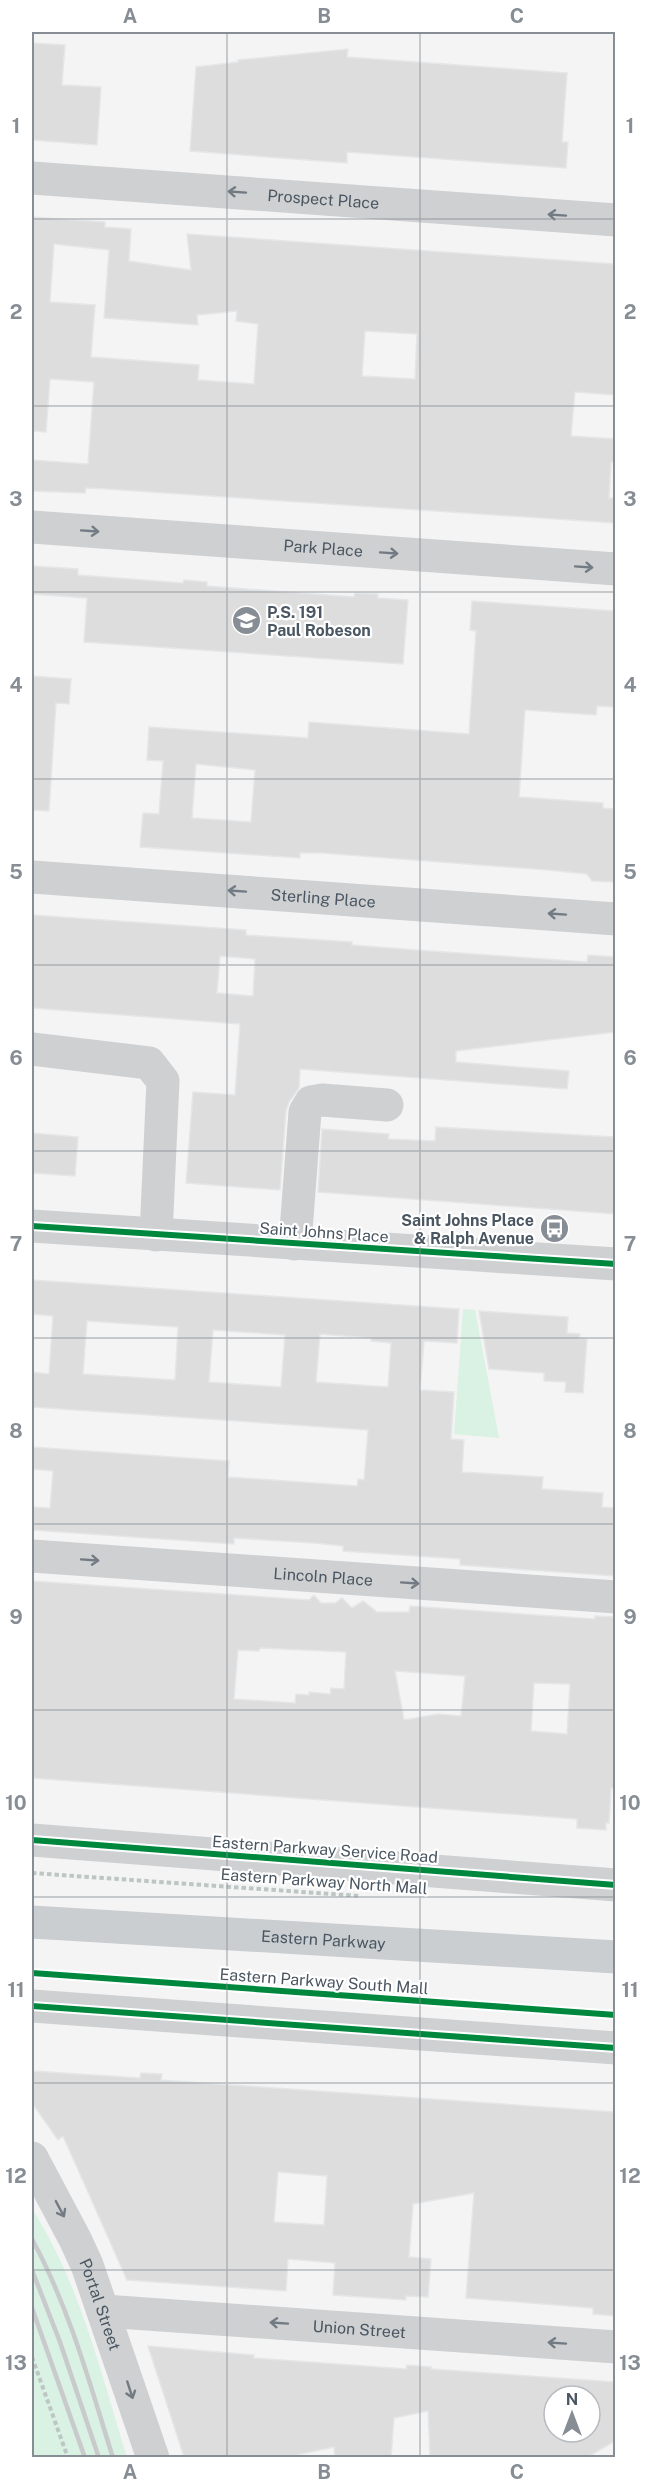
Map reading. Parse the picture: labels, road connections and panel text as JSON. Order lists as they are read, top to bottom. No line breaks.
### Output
{"streets":{"main road":["Eastern Parkway"],"street":["Prospect Place","Park Place","Sterling Place","Saint Johns Place","Lincoln Place","Eastern Parkway Service Road","Portal Street","Union Street"],"cycle path":["Eastern Parkway North Mall","Eastern Parkway South Mall"]},"crossings":[["Portal Street","Union Street"]],"one_way":["Prospect Place","Park Place","Sterling Place","Lincoln Place","Portal Street","Union Street"],"places":{"school or university":["P.S. 191 Paul Robeson"],"bus stop":["Saint Johns Place & Ralph Avenue"]},"north":"top","grid":{"columns":["A","B","C"],"rows":["1","2","3","4","5","6","7","8","9","10","11","12","13"]}}
